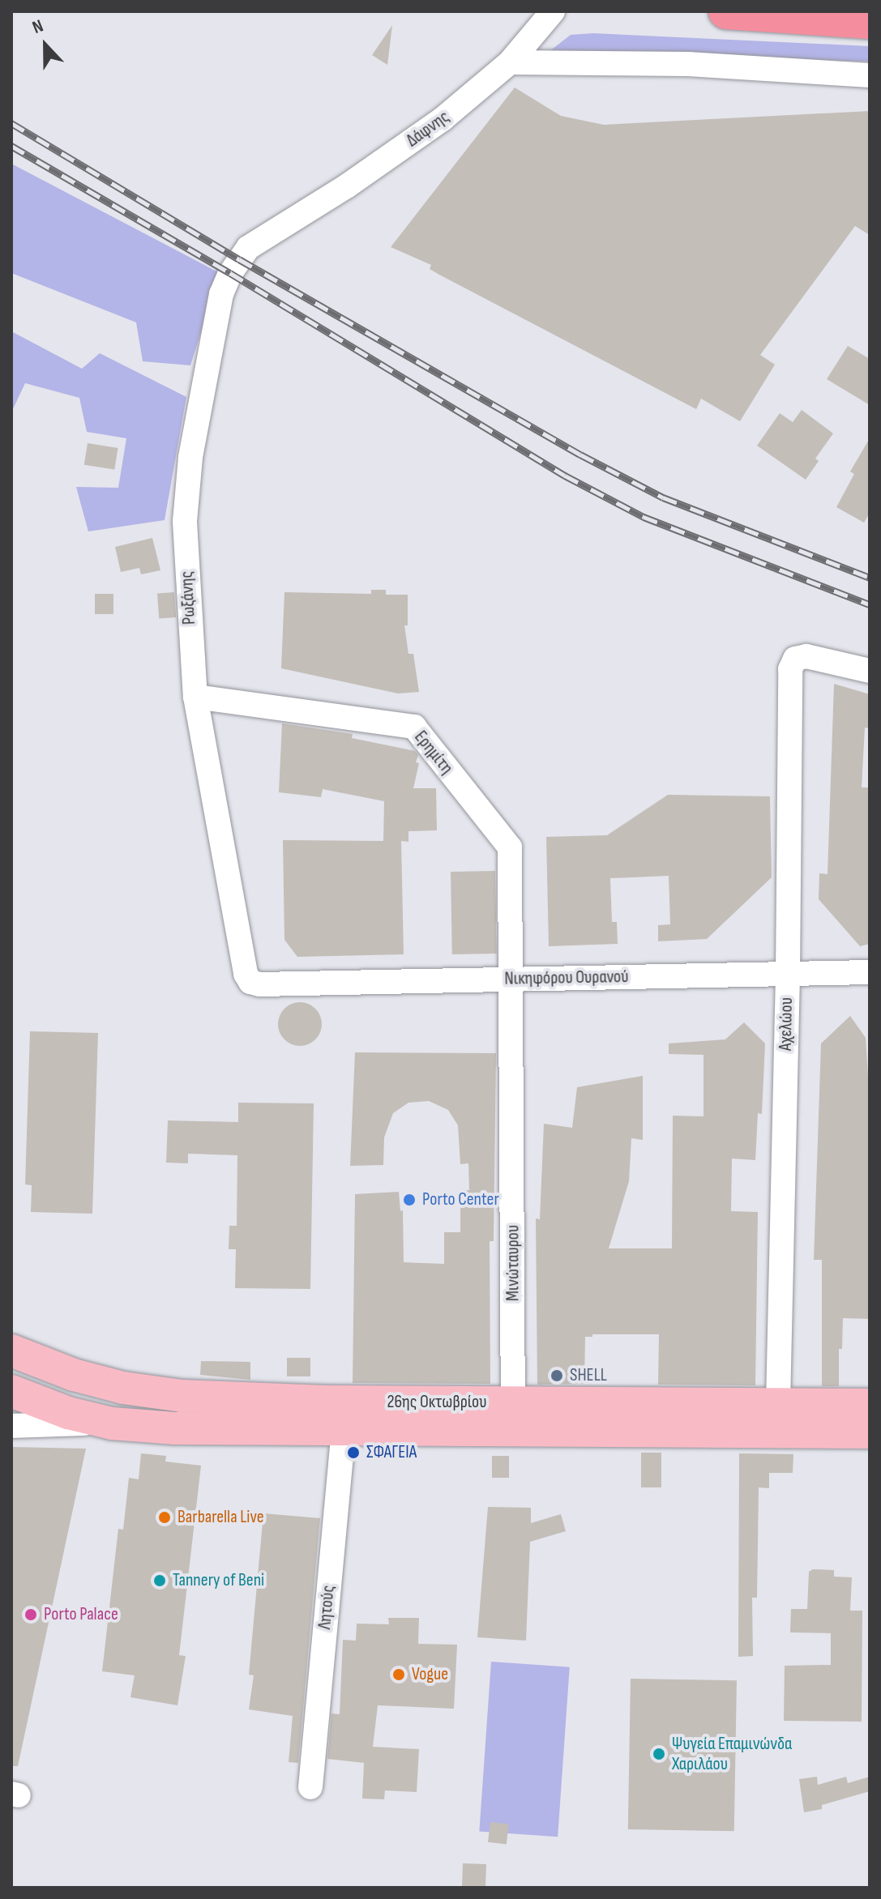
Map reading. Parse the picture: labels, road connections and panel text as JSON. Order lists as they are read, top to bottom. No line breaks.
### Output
{"streets":{"main road":["26ης Οκτωβρίου"],"street":["Δάφνης","Ρωξάνης","Ερημίτη","Νικηφόρου Ουρανού","Αχελώου","Μινώταυρου","Λητούς"]},"crossings":[["Δάφνης","Ρωξάνης"],["Ρωξάνης","Ερημίτη"],["Ρωξάνης","Νικηφόρου Ουρανού"],["Ερημίτη","Νικηφόρου Ουρανού"],["Ερημίτη","Μινώταυρου"],["Νικηφόρου Ουρανού","Αχελώου"],["Νικηφόρου Ουρανού","Μινώταυρου"],["Αχελώου","26ης Οκτωβρίου"],["Μινώταυρου","26ης Οκτωβρίου"],["26ης Οκτωβρίου","Λητούς"]],"places":["Porto Center","SHELL","ΣΦΑΓΕΙΑ","Barbarella Live","Tannery of Beni","Porto Palace","Vogue","Ψυγεία Επαμινώνδα Χαριλάου"],"north":"top"}
